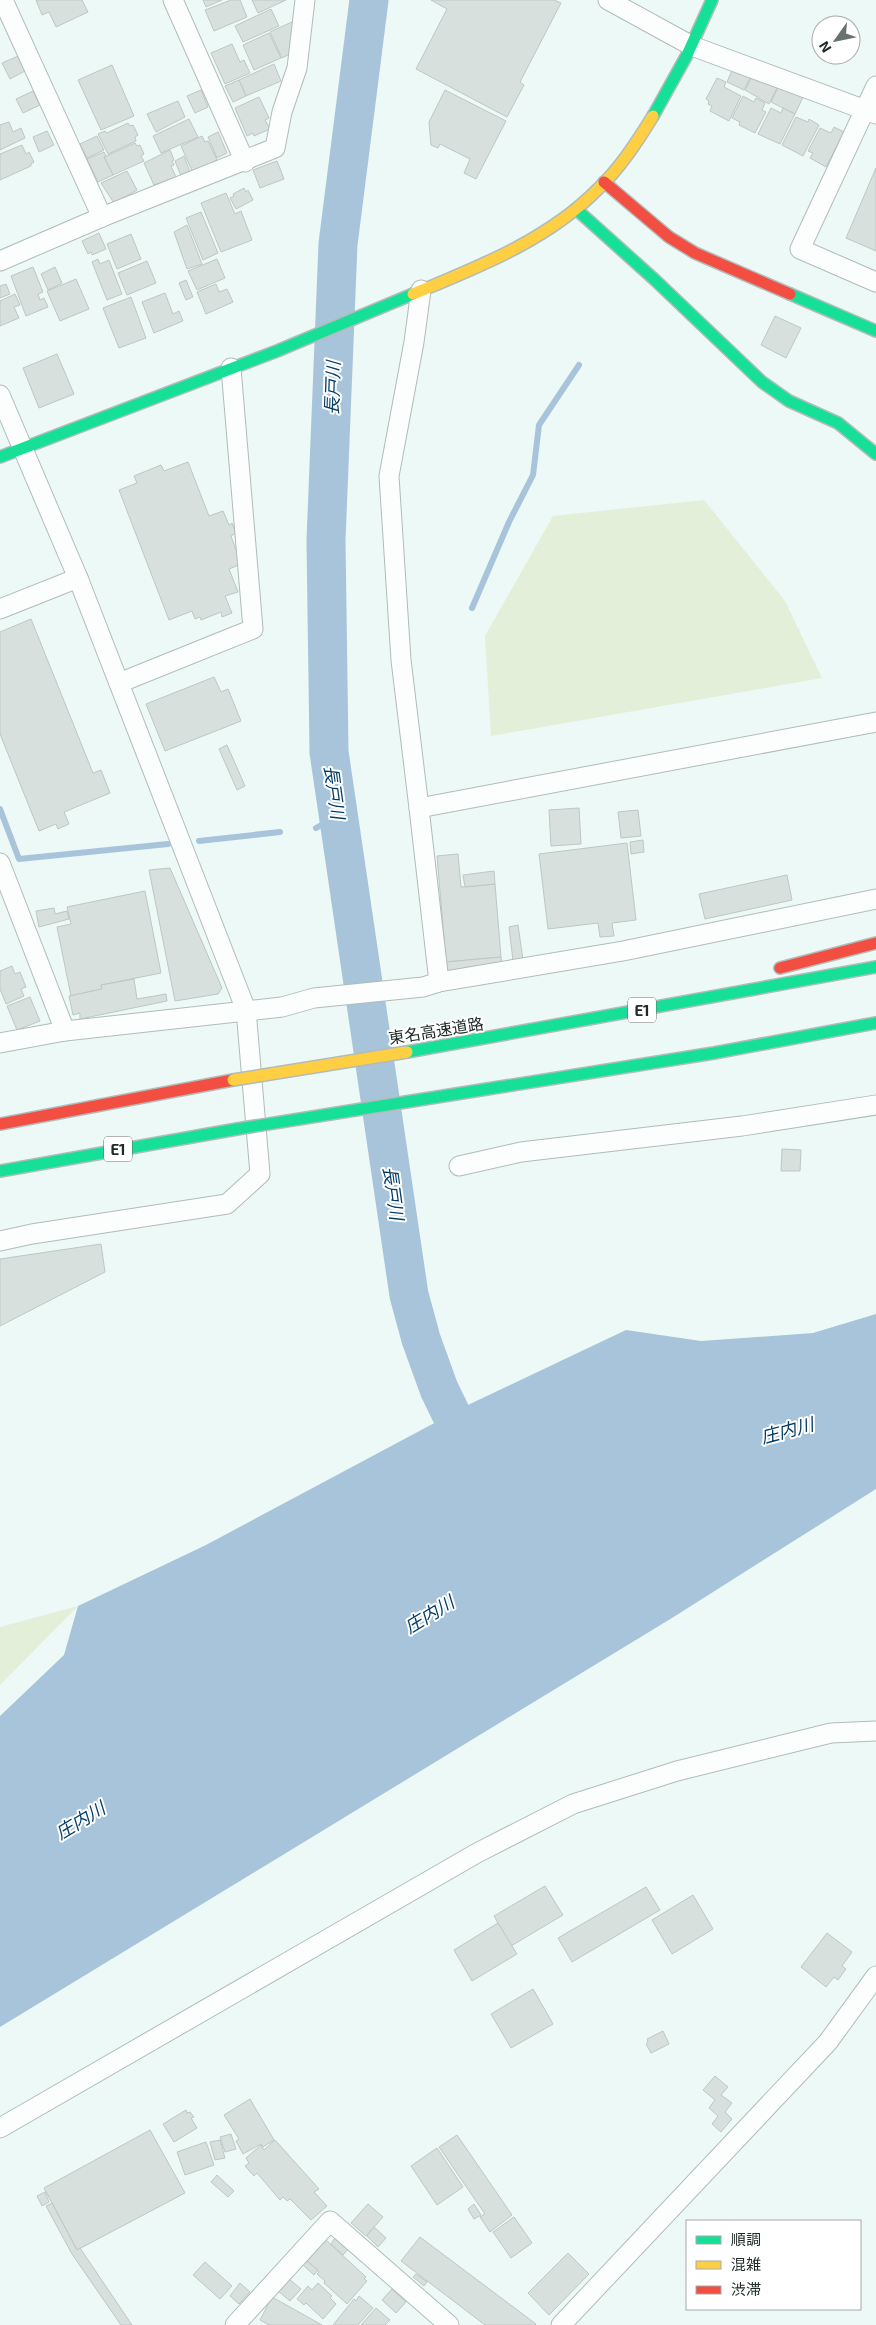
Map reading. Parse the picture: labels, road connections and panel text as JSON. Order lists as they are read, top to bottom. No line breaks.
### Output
{"streets":{"main road":["E1","東名高速道路"]},"water":["長戸川","庄内川"],"legend":["順調","混雑","渋滞"],"north":"bottom left"}
